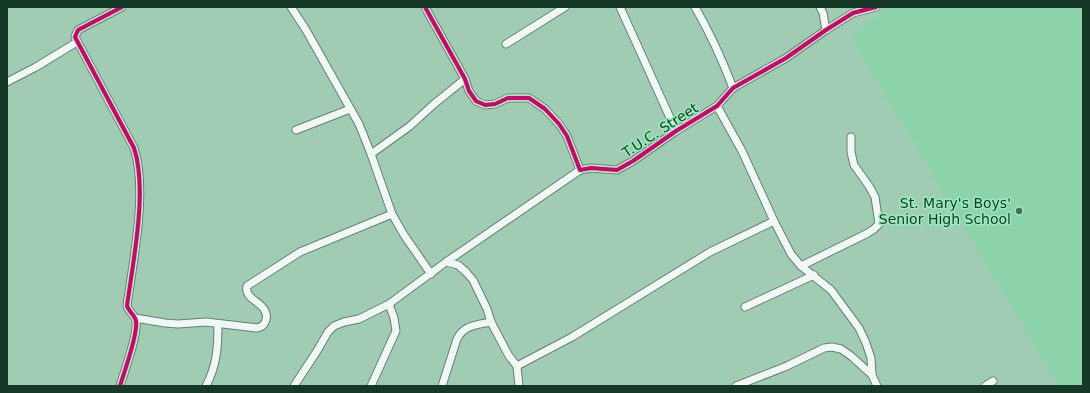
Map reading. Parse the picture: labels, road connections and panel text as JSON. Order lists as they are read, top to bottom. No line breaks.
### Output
{"streets":{"street":["T.U.C. Street"]},"places":["St. Mary's Boys' Senior High School"]}
